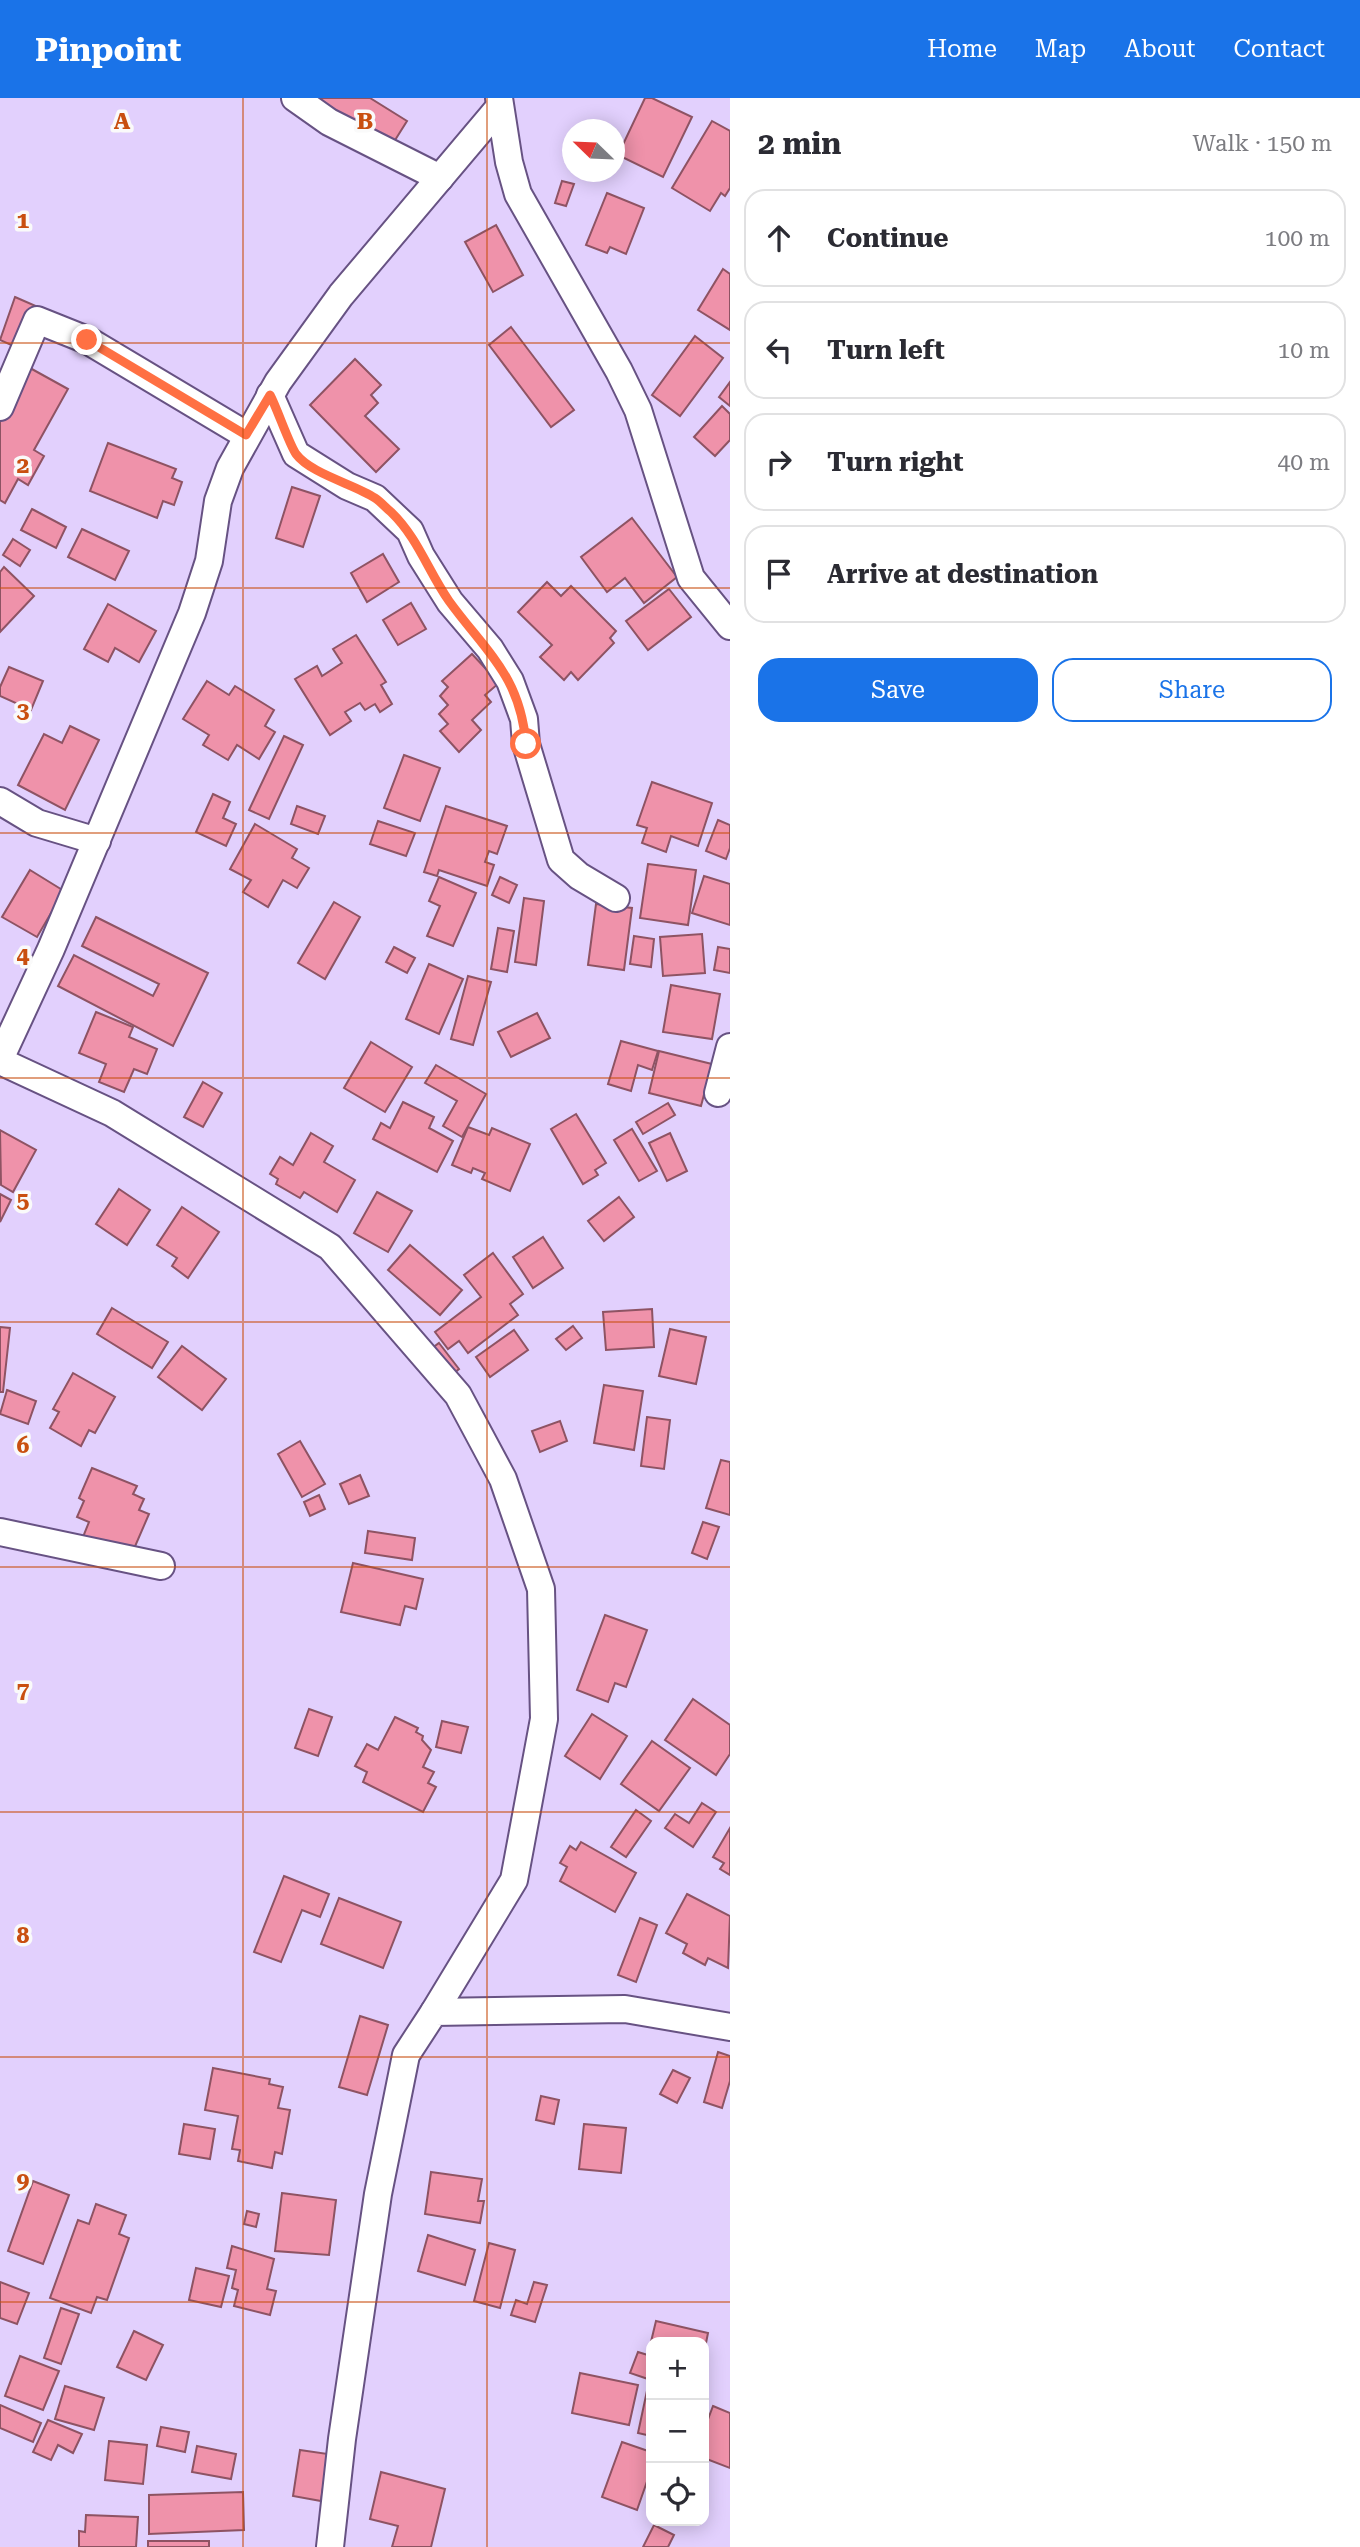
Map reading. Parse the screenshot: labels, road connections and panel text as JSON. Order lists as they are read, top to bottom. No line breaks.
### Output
{"north":"top left","page":{"header":"Pinpoint","nav":["Home","Map","About","Contact"],"heading":["2 min","Walk · 150 m"],"list":[["Continue","100 m"],["Turn left","10 m"],["Turn right","40 m"],"Arrive at destination"],"buttons":["Save","Share"],"map_buttons":["+","−"]},"grid":{"columns":["A","B"],"rows":["1","2","3","4","5","6","7","8","9"]}}
